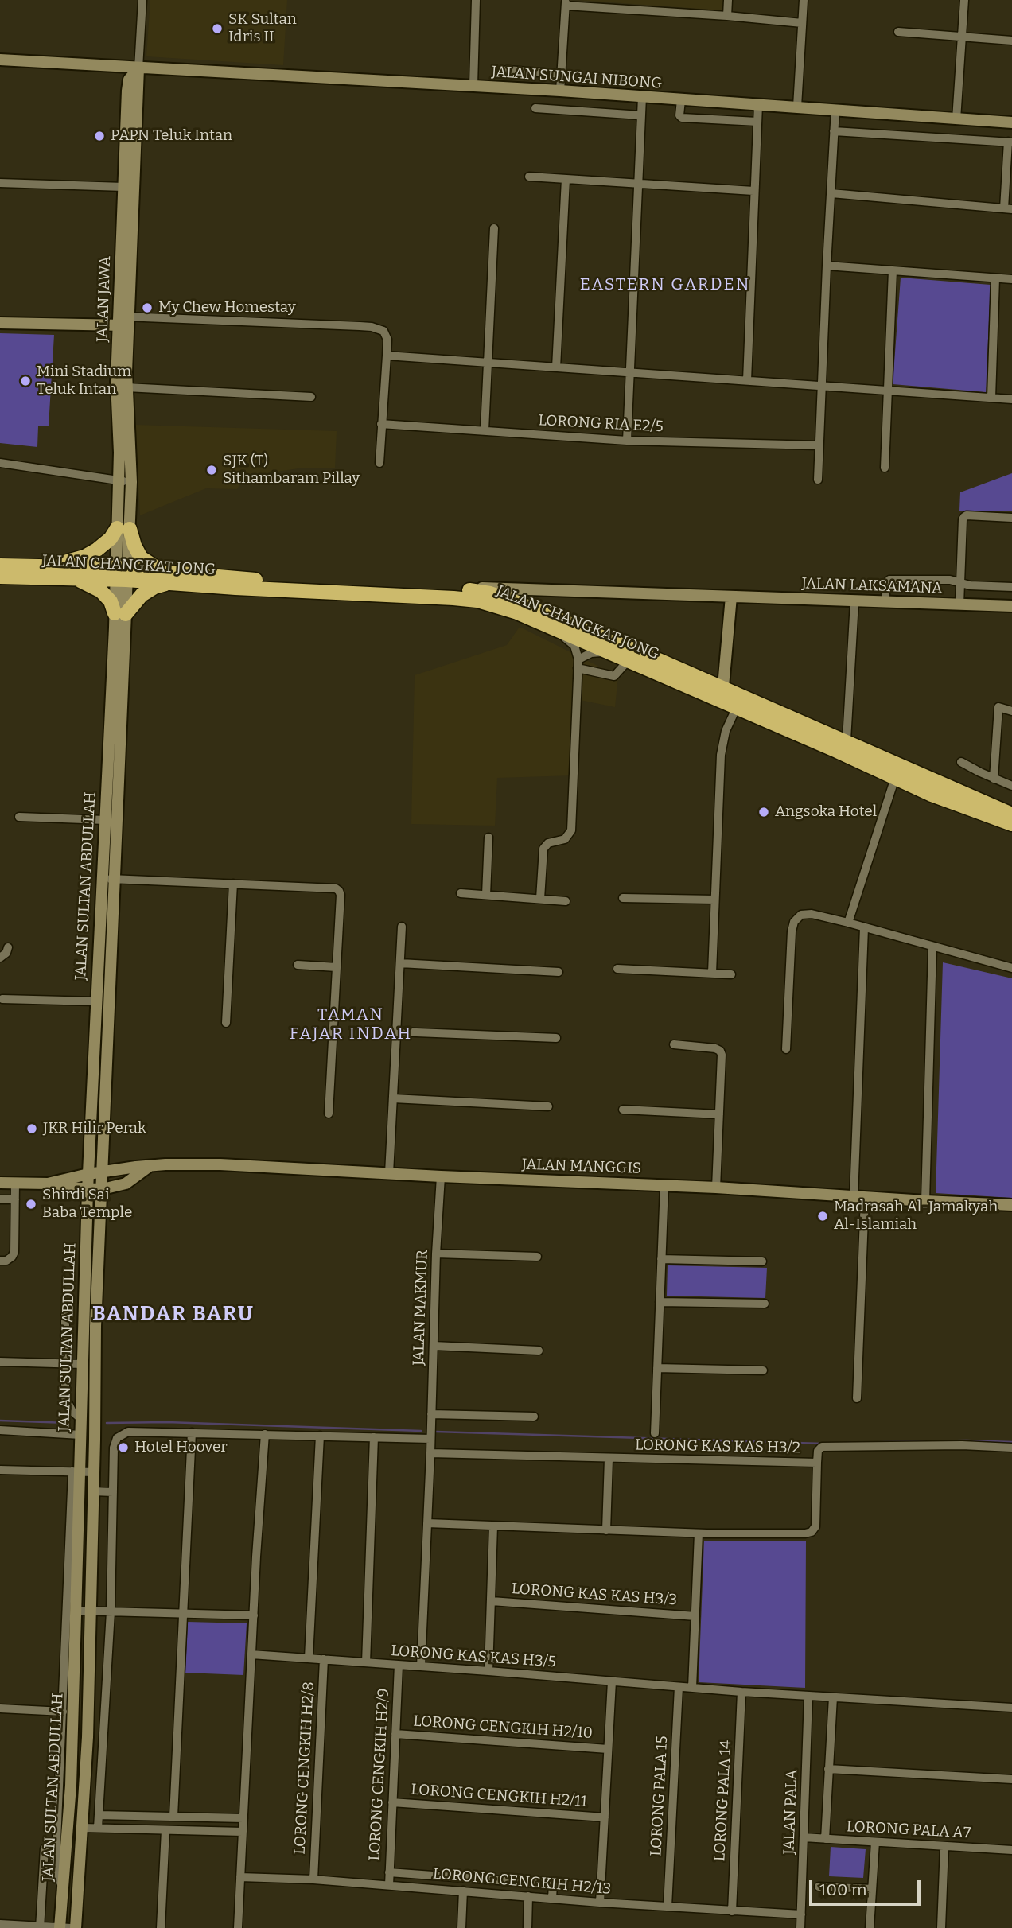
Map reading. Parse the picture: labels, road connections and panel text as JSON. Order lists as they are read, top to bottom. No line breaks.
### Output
{"streets":{"highway":["JALAN CHANGKAT JONG"],"main road":["JALAN SUNGAI NIBONG","JALAN JAWA","JALAN LAKSAMANA","JALAN SULTAN ABDULLAH","JALAN MANGGIS"],"street":["LORONG RIA E2/5","JALAN MAKMUR","LORONG KAS KAS H3/2","LORONG KAS KAS H3/3","LORONG KAS KAS H3/5","LORONG CENGKIH H2/10","LORONG CENGKIH H2/8","LORONG CENGKIH H2/9","LORONG CENGKIH H2/11","LORONG PALA 15","LORONG PALA 14","JALAN PALA","LORONG PALA A7","LORONG CENGKIH H2/13"]},"crossings":[["JALAN SUNGAI NIBONG","JALAN JAWA"],["JALAN JAWA","JALAN CHANGKAT JONG"],["JALAN JAWA","JALAN SULTAN ABDULLAH"],["JALAN CHANGKAT JONG","JALAN LAKSAMANA"],["JALAN CHANGKAT JONG","JALAN SULTAN ABDULLAH"],["JALAN SULTAN ABDULLAH","JALAN MANGGIS"],["JALAN MANGGIS","JALAN MAKMUR"],["JALAN MAKMUR","LORONG KAS KAS H3/2"],["JALAN MAKMUR","LORONG KAS KAS H3/5"],["LORONG KAS KAS H3/5","LORONG CENGKIH H2/8"],["LORONG KAS KAS H3/5","LORONG CENGKIH H2/9"],["LORONG KAS KAS H3/5","LORONG PALA 15"],["LORONG KAS KAS H3/5","LORONG PALA 14"],["LORONG KAS KAS H3/5","JALAN PALA"],["LORONG CENGKIH H2/10","LORONG CENGKIH H2/9"],["LORONG CENGKIH H2/8","LORONG CENGKIH H2/13"],["LORONG CENGKIH H2/9","LORONG CENGKIH H2/11"],["LORONG CENGKIH H2/9","LORONG CENGKIH H2/13"],["LORONG PALA 15","LORONG CENGKIH H2/13"],["LORONG PALA 14","LORONG CENGKIH H2/13"],["JALAN PALA","LORONG PALA A7"],["JALAN PALA","LORONG CENGKIH H2/13"]],"districts":["EASTERN GARDEN","TAMAN FAJAR INDAH","BANDAR BARU"],"places":["SK Sultan Idris II","PAPN Teluk Intan","My Chew Homestay","Mini Stadium Teluk Intan","SJK (T) Sithambaram Pillay","Angsoka Hotel","JKR Hilir Perak","Shirdi Sai Baba Temple","Madrasah Al-Jamakyah Al-Islamiah","Hotel Hoover"],"scale_bar":"100 m"}
